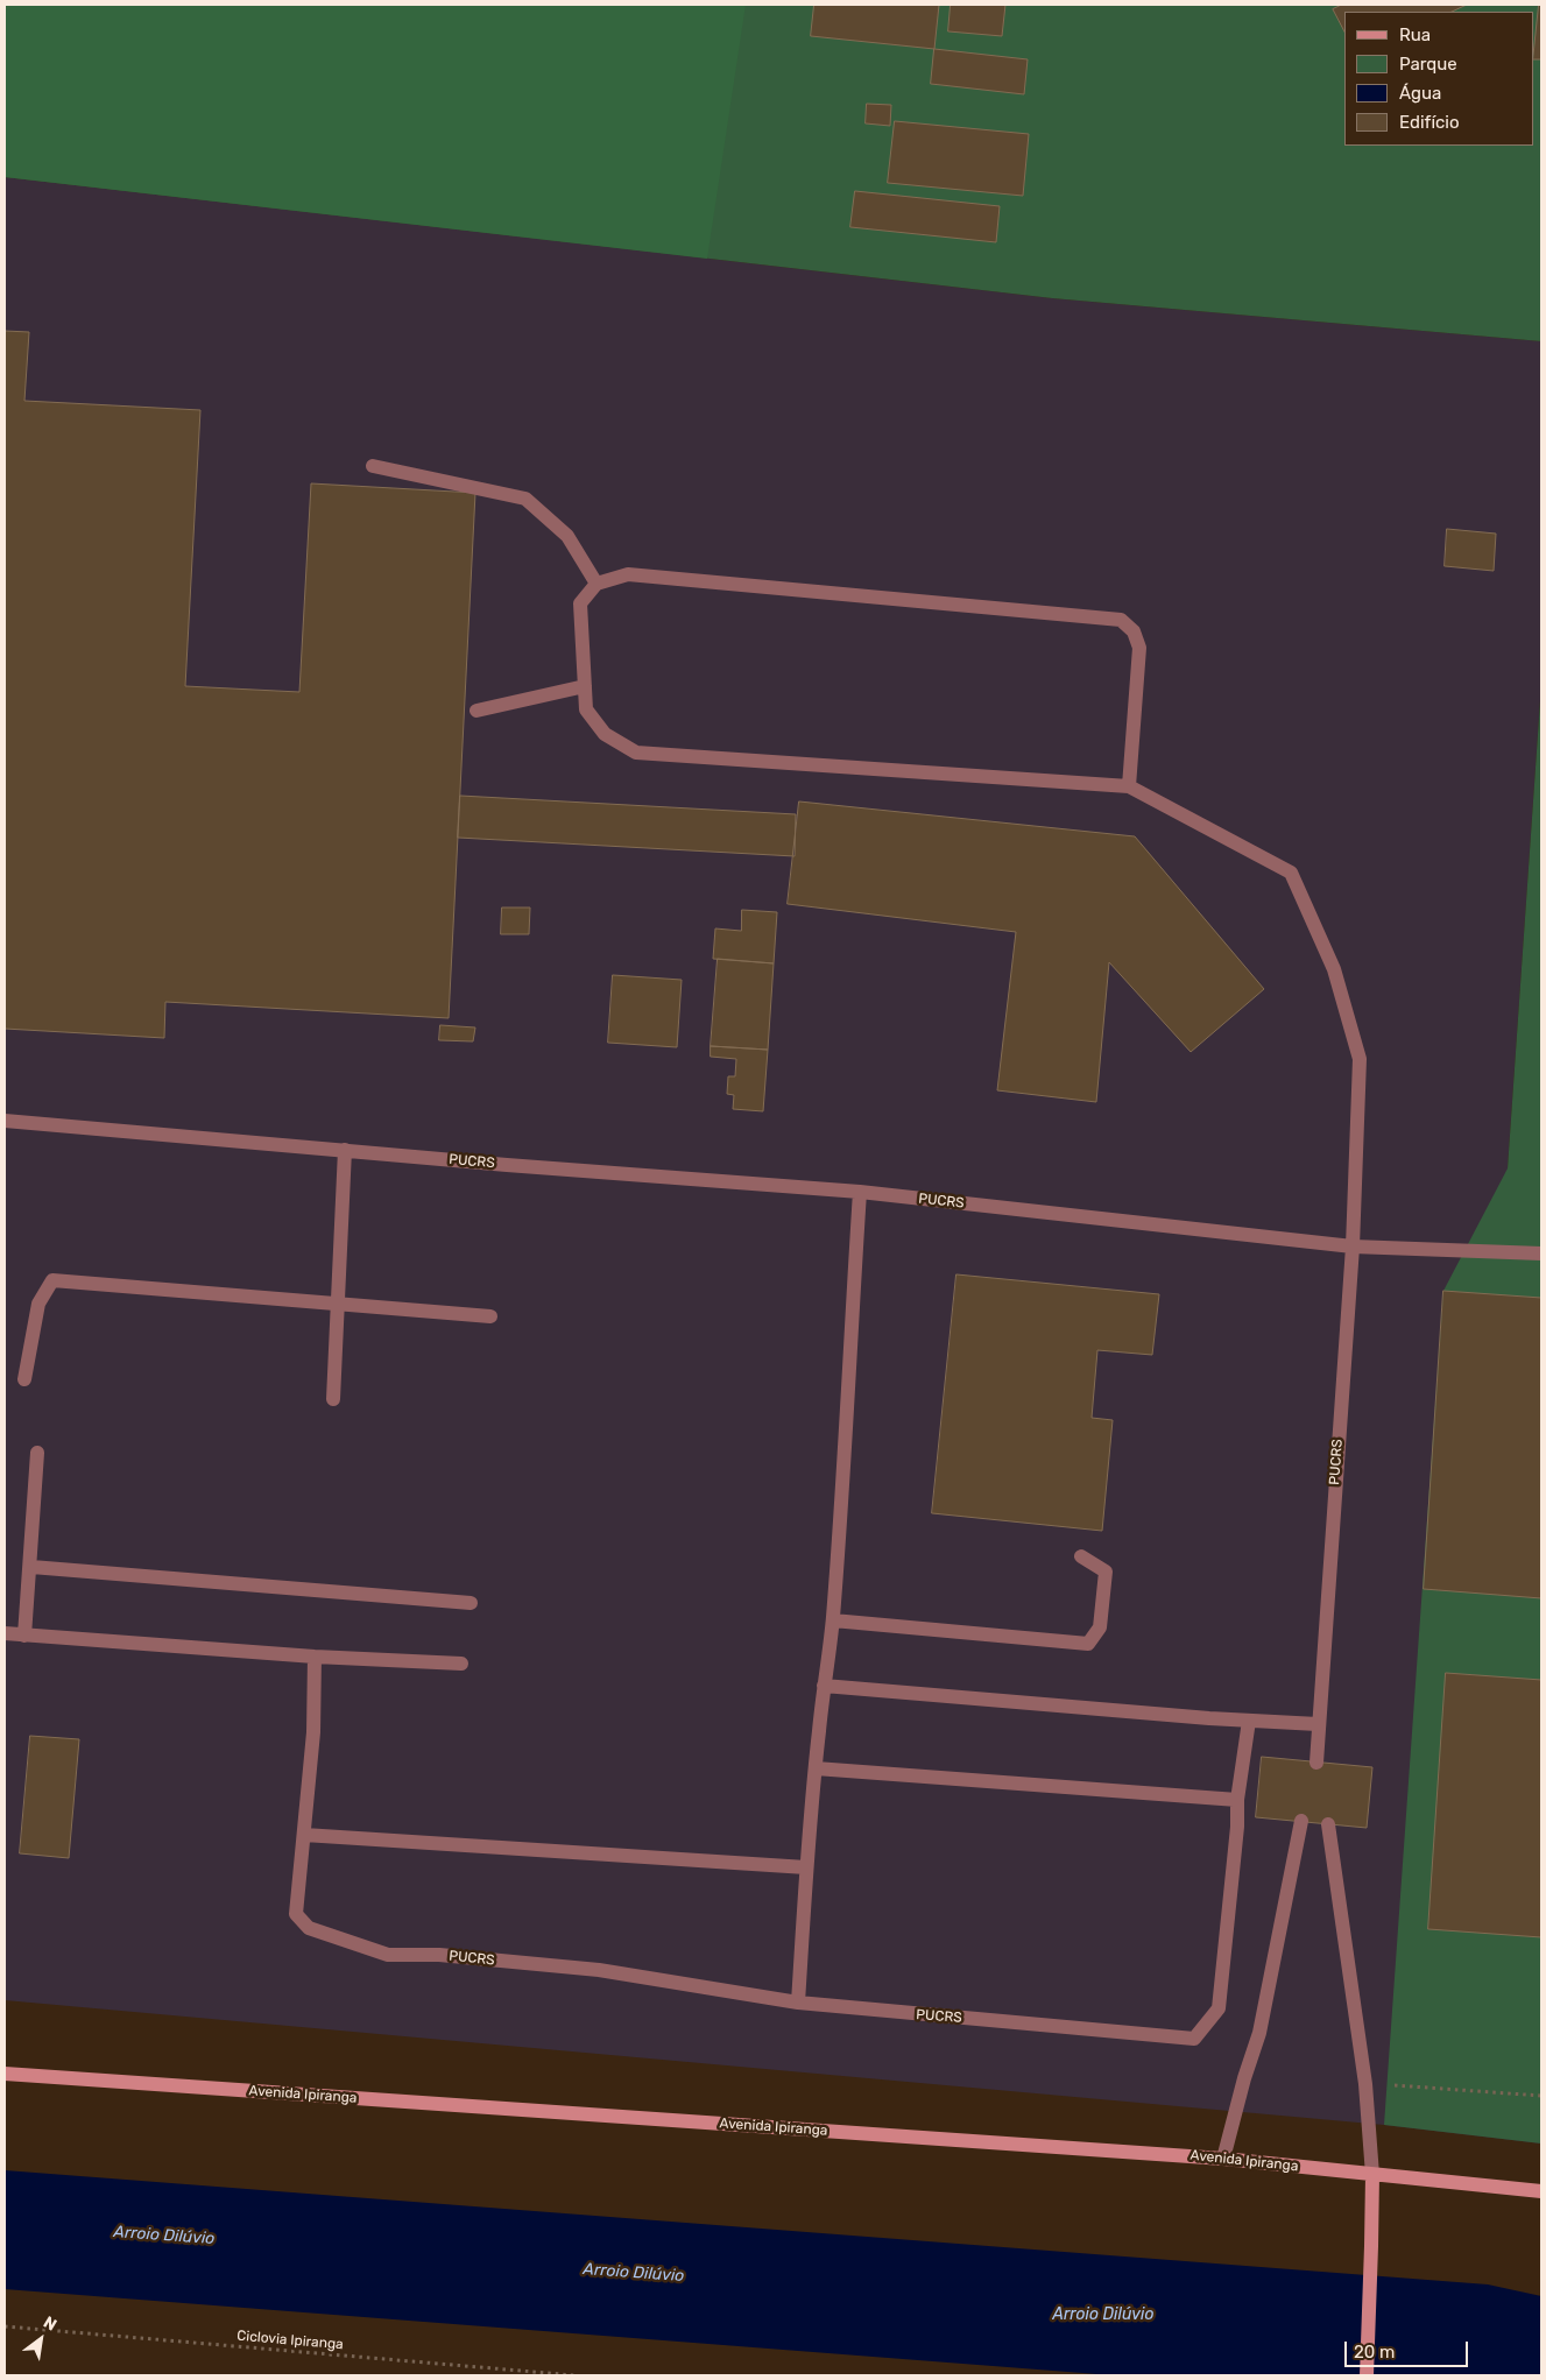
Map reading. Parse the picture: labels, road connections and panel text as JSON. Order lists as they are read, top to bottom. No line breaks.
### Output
{"streets":{"main road":["Avenida Ipiranga"],"lane":["PUCRS"],"path":["Ciclovia Ipiranga"]},"water":["Arroio Dilúvio"],"legend":["Rua","Parque","Água","Edifício"],"scale_bar":"20 m","north":"top right"}
